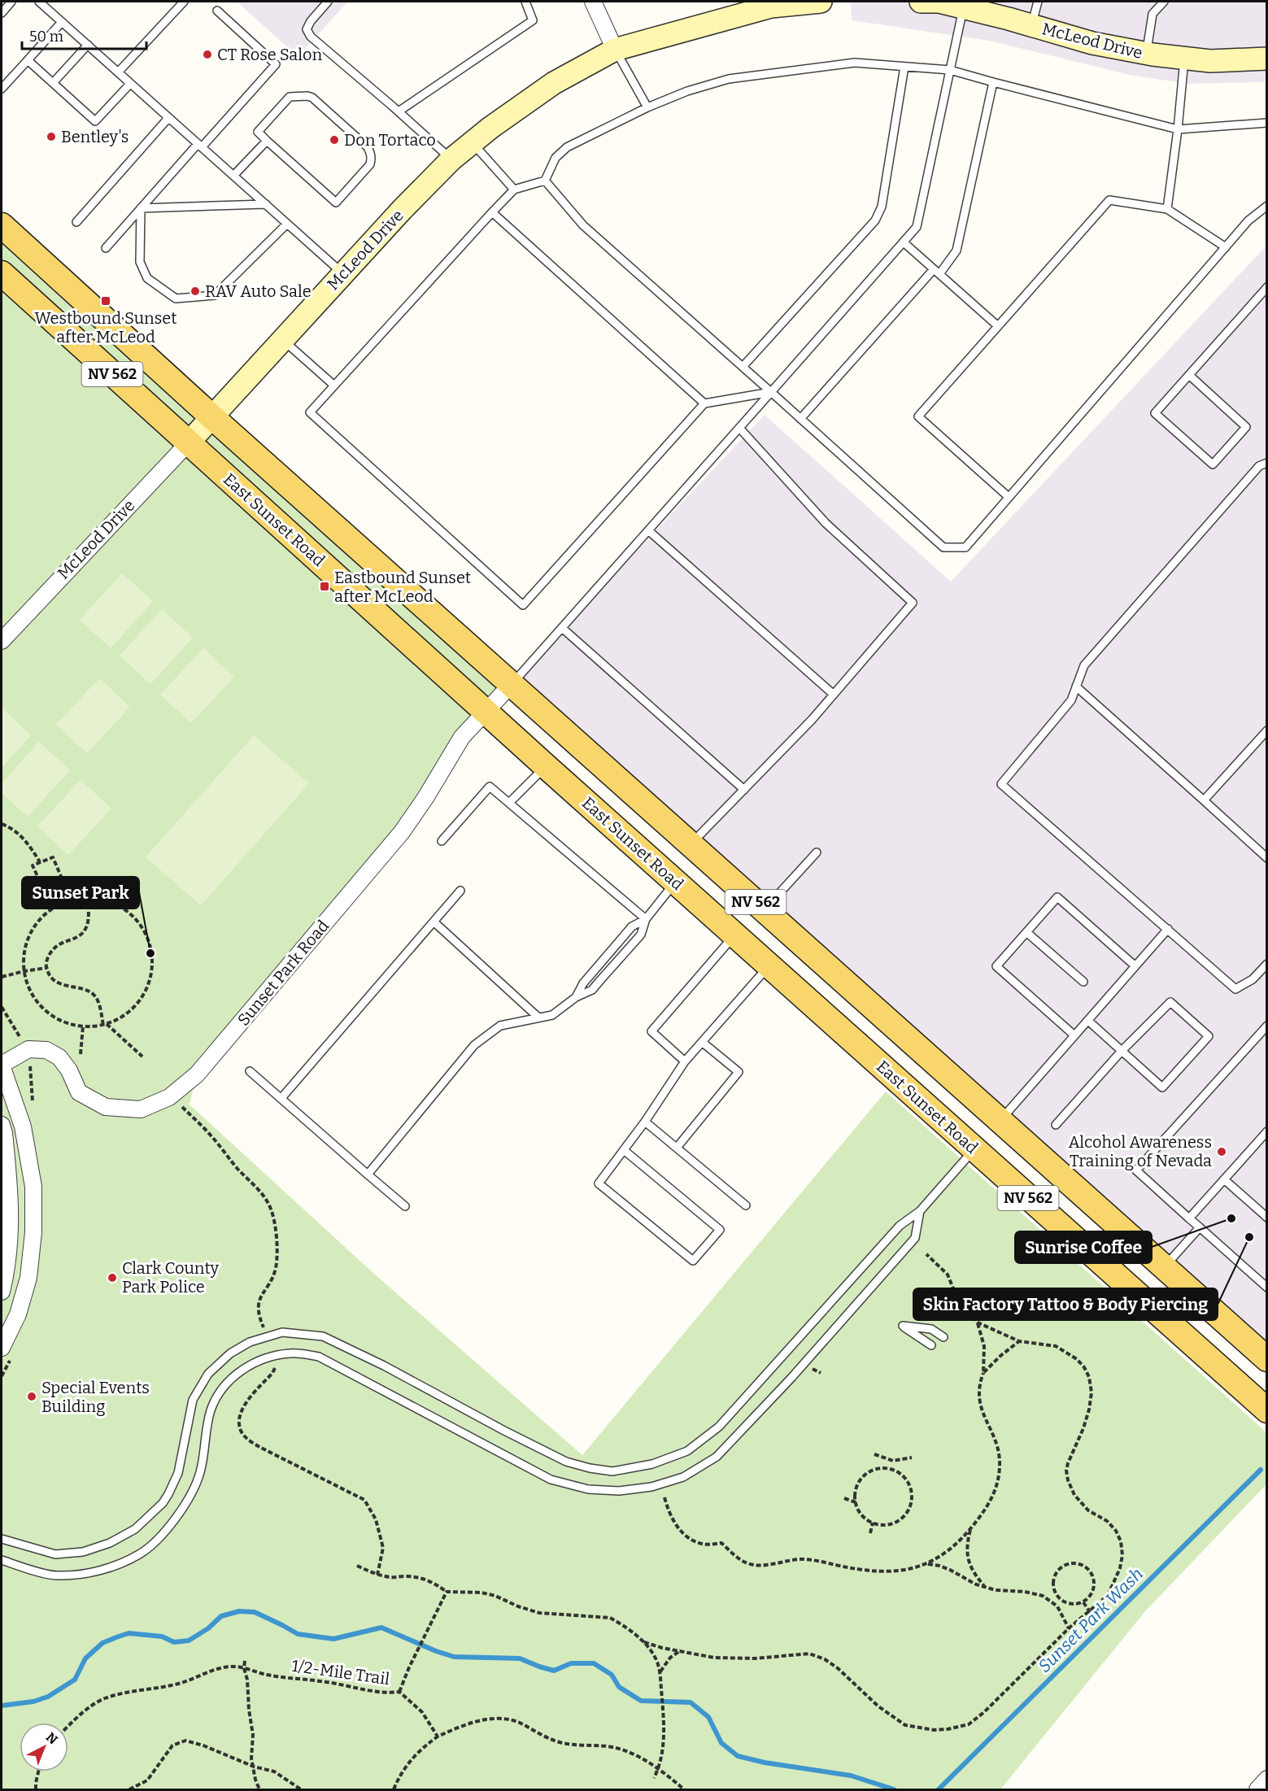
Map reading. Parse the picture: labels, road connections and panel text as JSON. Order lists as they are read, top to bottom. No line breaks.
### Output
{"streets":{"main road":["NV 562","East Sunset Road"],"street":["McLeod Drive","Sunset Park Road"],"path":["1/2-Mile Trail"]},"crossings":[["McLeod Drive","NV 562"],["McLeod Drive","East Sunset Road"],["NV 562","Sunset Park Road"],["East Sunset Road","Sunset Park Road"]],"water":["Sunset Park Wash"],"places":{"other":["CT Rose Salon","Bentley's","Don Tortaco","RAV Auto Sale","Sunset Park","Alcohol Awareness Training of Nevada","Sunrise Coffee","Skin Factory Tattoo & Body Piercing","Clark County Park Police","Special Events Building"],"transit":["Westbound Sunset after McLeod","Eastbound Sunset after McLeod"]},"scale_bar":"50 m","north":"top right"}
